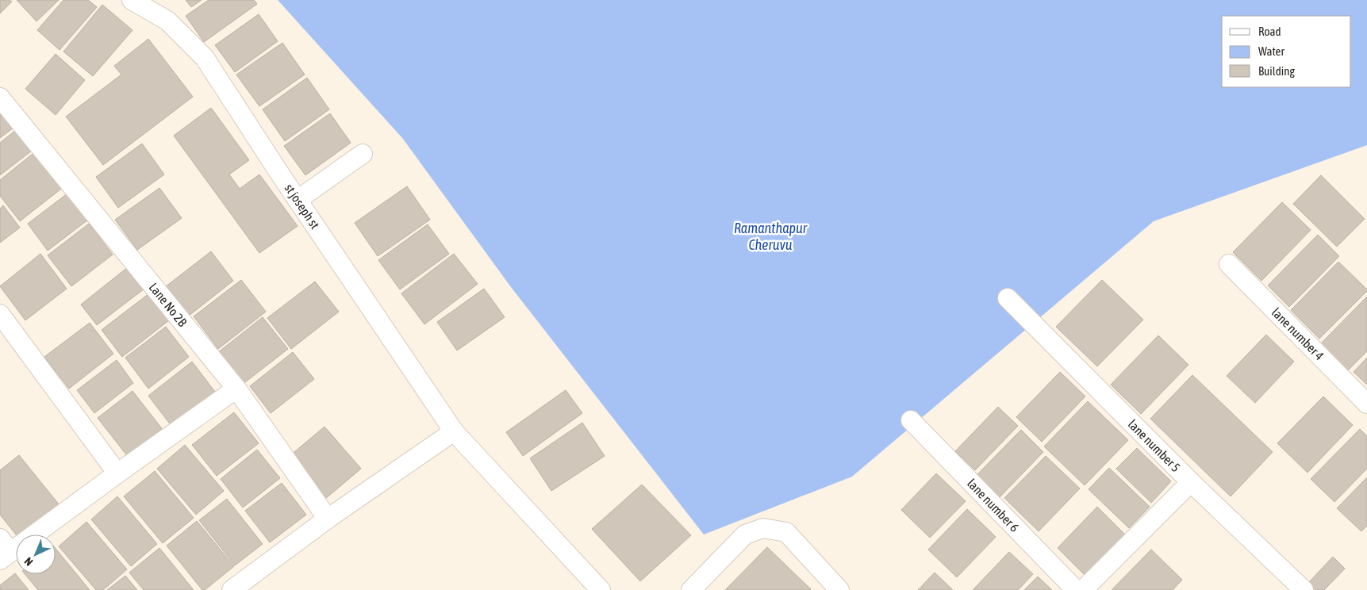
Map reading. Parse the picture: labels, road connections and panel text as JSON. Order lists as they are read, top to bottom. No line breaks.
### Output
{"streets":{"street":["st joseph st","Lane No 2B","lane number 4","lane number 5","lane number 6"]},"water":["Ramanthapur Cheruvu"],"legend":["Road","Water","Building"],"north":"bottom left"}
